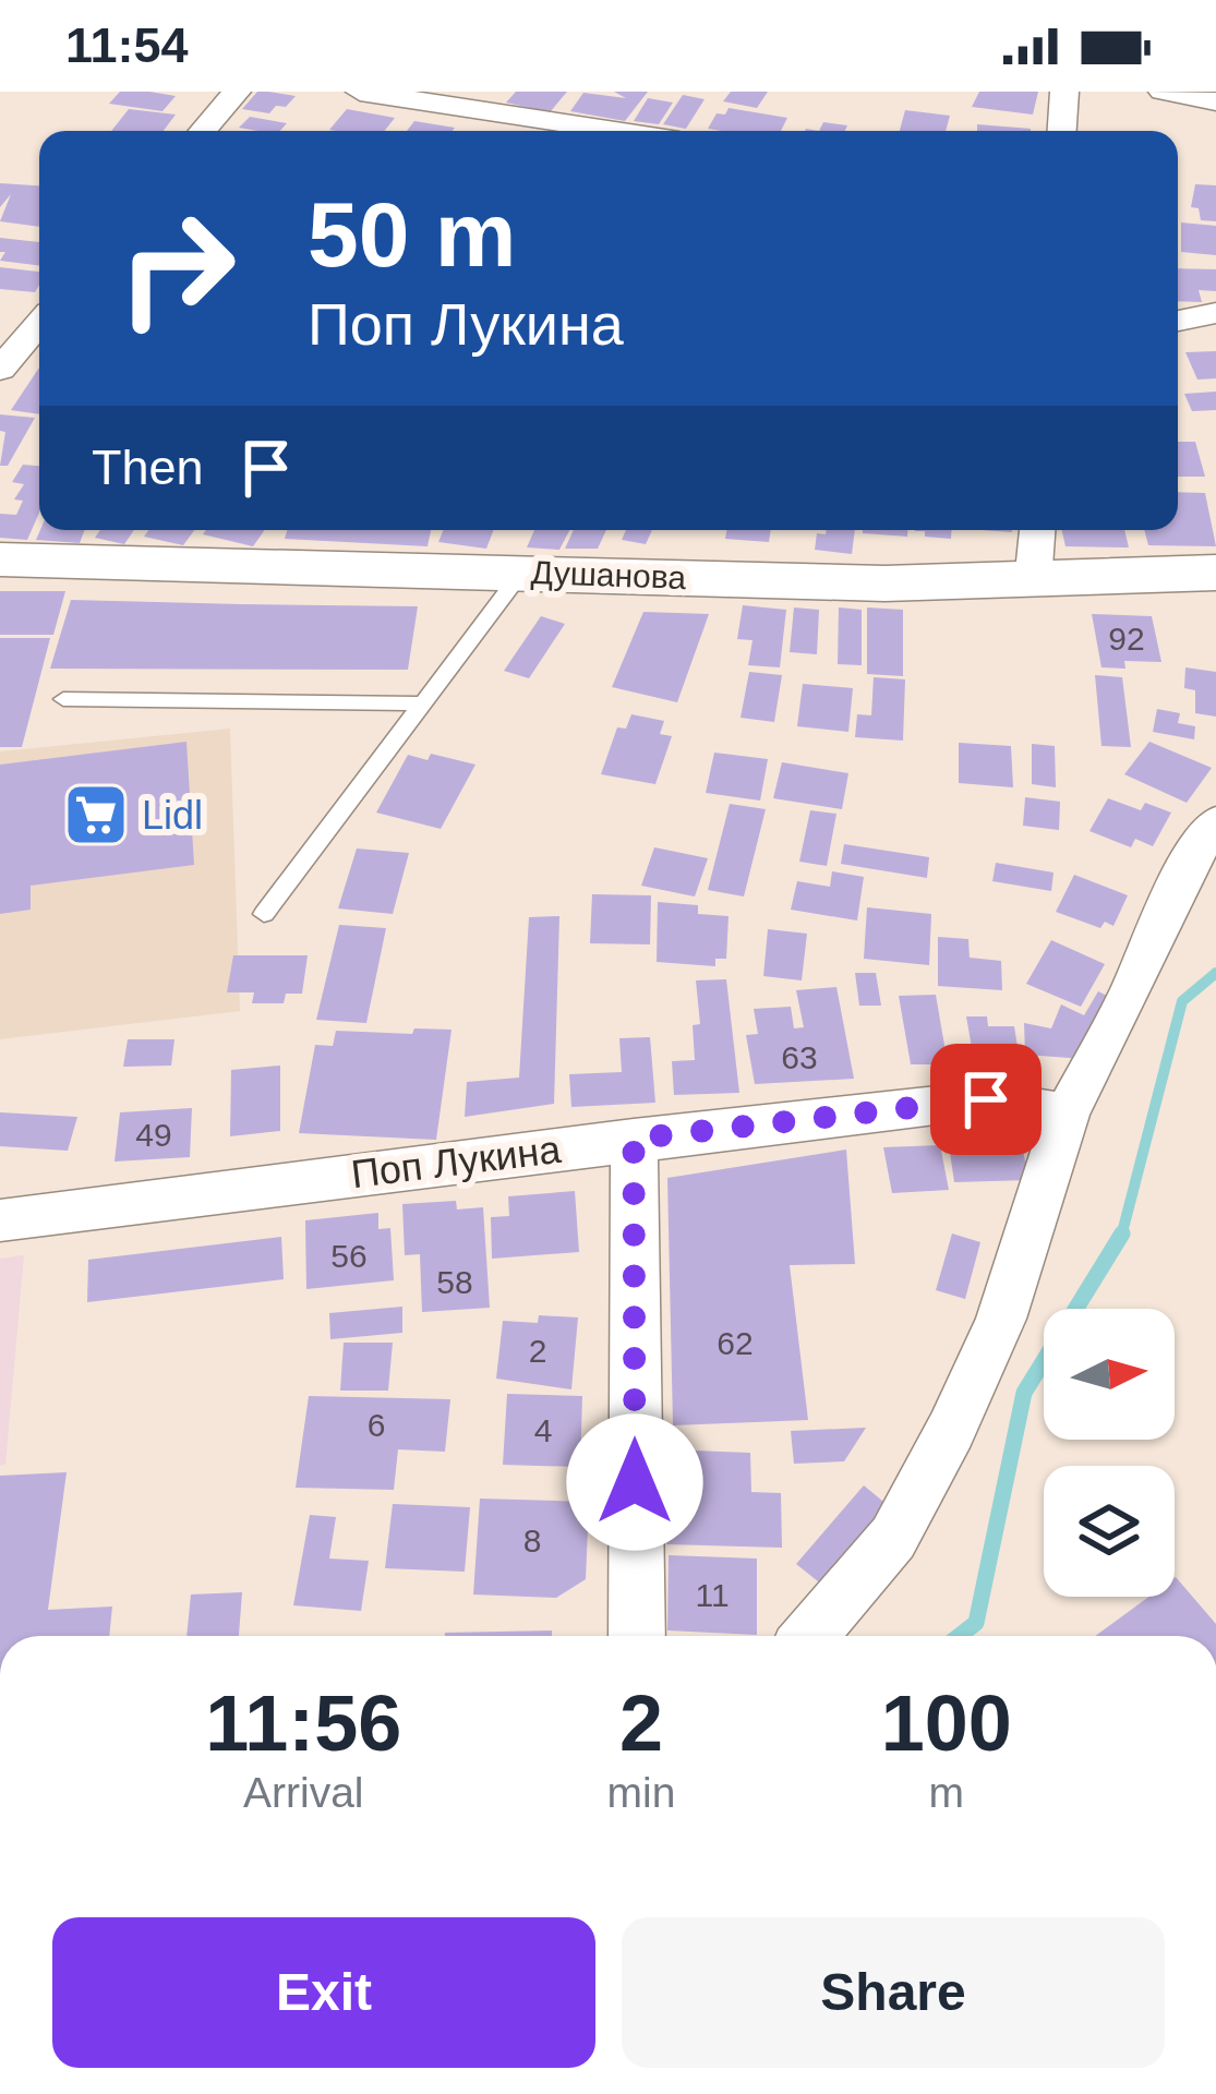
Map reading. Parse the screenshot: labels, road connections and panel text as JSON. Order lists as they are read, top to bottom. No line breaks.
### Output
{"streets":{"street":["Душанова","Поп Лукина"]},"places":{"supermarket":["Lidl"]},"house_numbers":["92","63","49","56","58","62","2","6","4","8","11"],"north":"right","page":{"status":"11:54","turn":["50 m","Поп Лукина"],"then":"Then","eta":["11:56","Arrival","2","min","100","m"],"buttons":["Exit","Share"]}}
